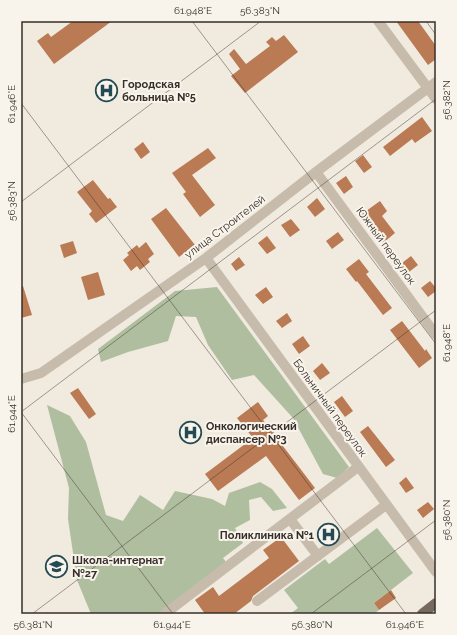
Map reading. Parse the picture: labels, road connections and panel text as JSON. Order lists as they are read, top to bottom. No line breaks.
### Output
{"streets":{"street":["улица Строителей","Южный переулок","Больничный переулок"]},"crossings":[["улица Строителей","Южный переулок"],["улица Строителей","Больничный переулок"]],"places":{"hospital":["Городская больница №5","Онкологический диспансер №3","Поликлиника №1"],"school or university":["Школа-интернат №27"]},"coordinates":["61.948°E","56.383°N","56.382°N","61.946°E","61.944°E","56.380°N","56.381°N"]}
